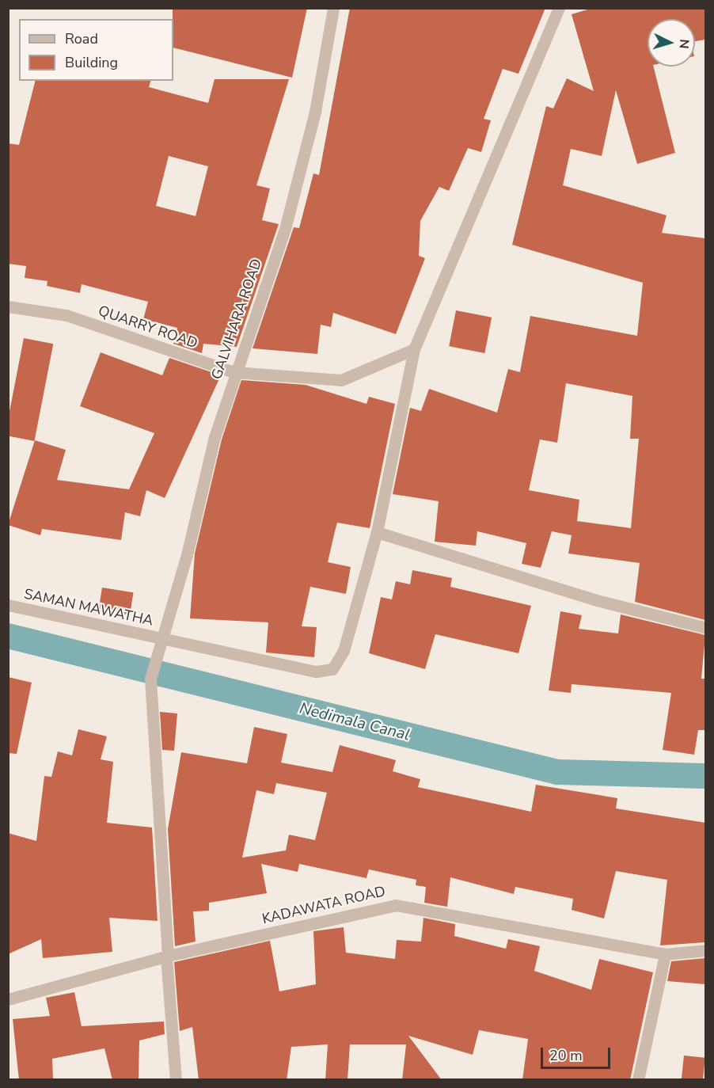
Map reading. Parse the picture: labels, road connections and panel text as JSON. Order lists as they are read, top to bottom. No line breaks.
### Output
{"streets":{"street":["GALVIHARA ROAD","QUARRY ROAD","SAMAN MAWATHA","KADAWATA ROAD"]},"crossings":[["GALVIHARA ROAD","QUARRY ROAD"],["GALVIHARA ROAD","SAMAN MAWATHA"],["GALVIHARA ROAD","KADAWATA ROAD"]],"water":["Nedimala Canal"],"legend":["Road","Building"],"scale_bar":"20 m","north":"right"}
